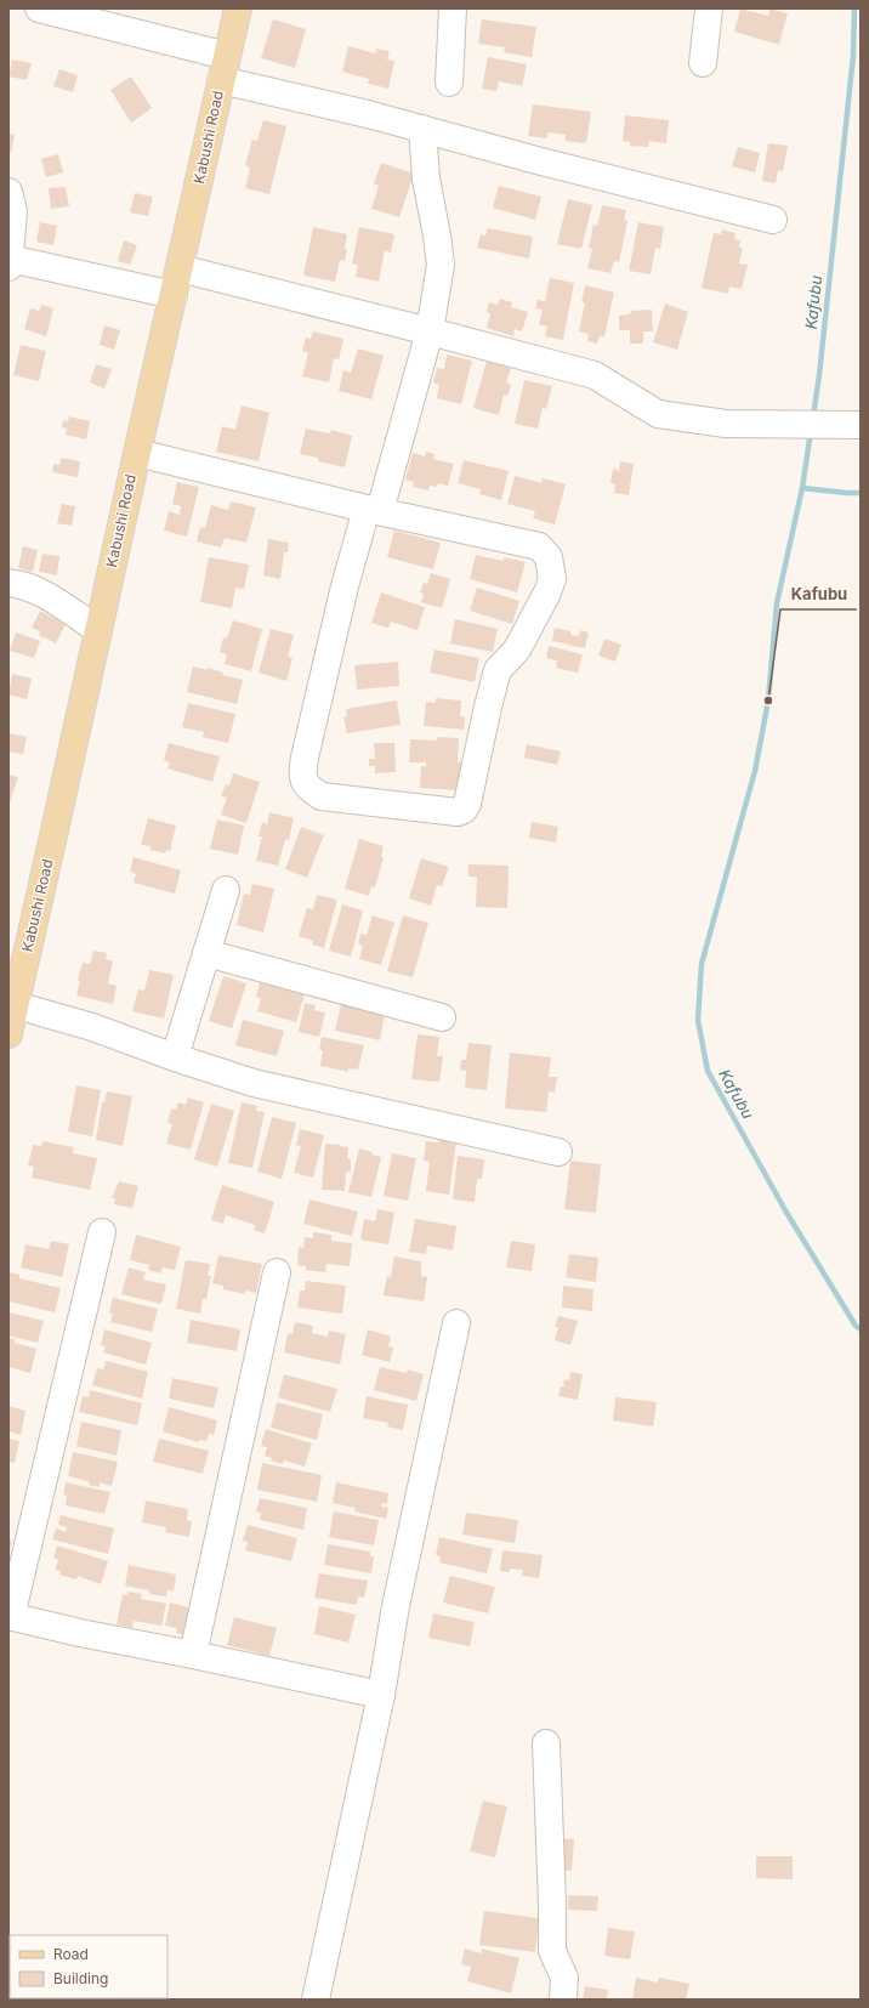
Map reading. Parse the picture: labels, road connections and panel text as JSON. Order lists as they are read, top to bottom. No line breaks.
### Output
{"streets":{"main road":["Kabushi Road"]},"water":["Kafubu"],"places":["Kafubu"],"legend":["Road","Building"]}
